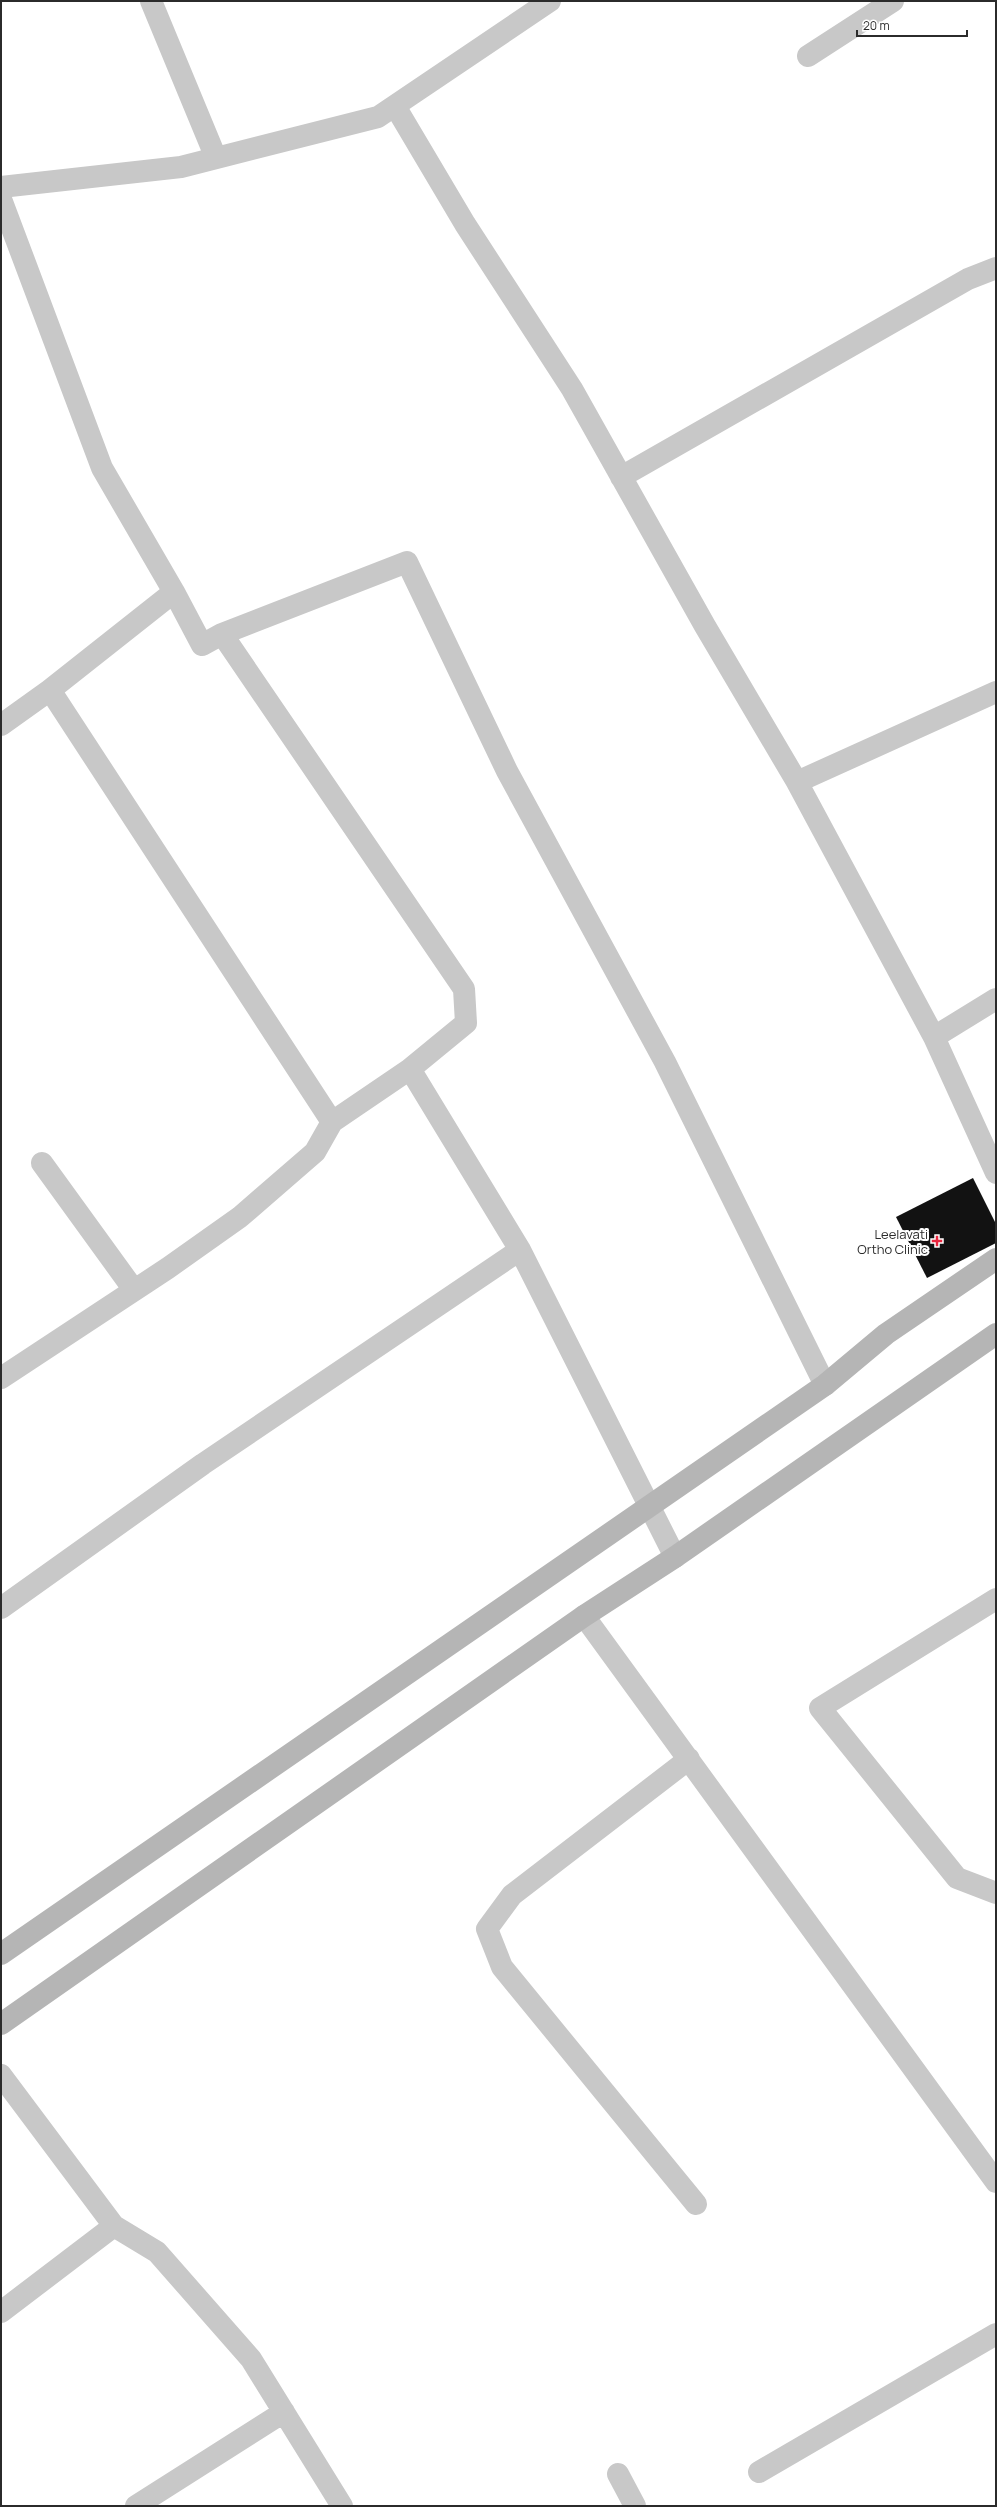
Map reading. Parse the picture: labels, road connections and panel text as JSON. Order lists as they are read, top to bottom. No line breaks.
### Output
{"places":{"health":["Leelavati Ortho Clinic"]},"scale_bar":"20 m"}
